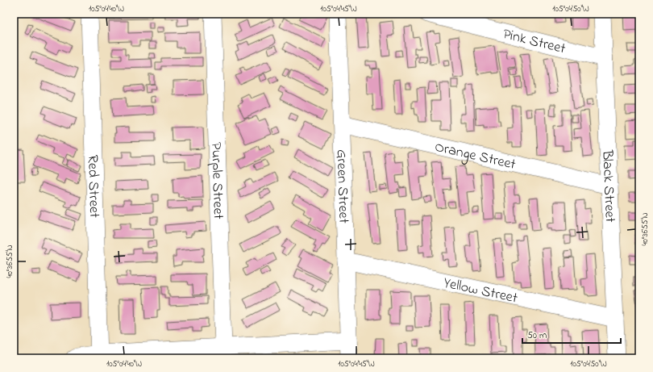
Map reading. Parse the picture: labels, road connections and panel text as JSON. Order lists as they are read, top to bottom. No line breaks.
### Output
{"streets":{"street":["Pink Street","Orange Street","Purple Street","Red Street","Green Street","Black Street","Yellow Street"]},"crossings":[["Pink Street","Black Street"],["Orange Street","Green Street"],["Orange Street","Black Street"],["Green Street","Yellow Street"],["Black Street","Yellow Street"]],"scale_bar":"50 m","coordinates":["105°04'40\"W","105°04'45\"W","105°04'50\"W","40°36'55\"N"]}
